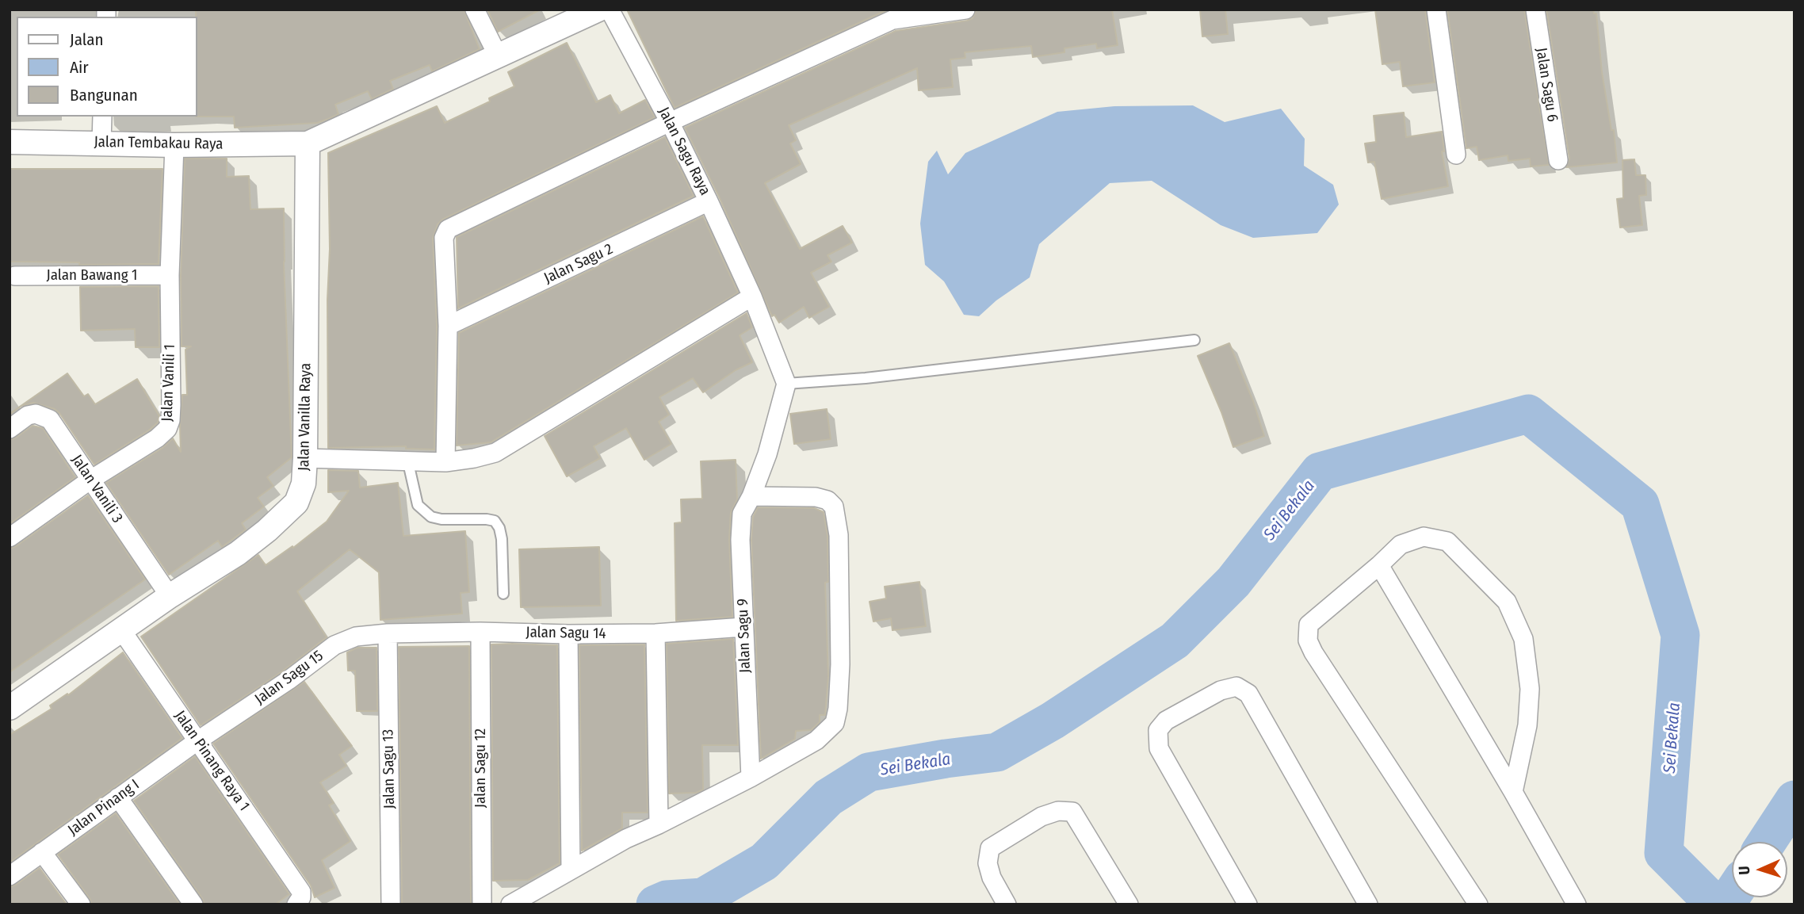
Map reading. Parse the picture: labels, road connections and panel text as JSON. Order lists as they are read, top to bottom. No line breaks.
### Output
{"streets":{"street":["Jalan Sagu 6","Jalan Tembakau Raya","Jalan Sagu Raya","Jalan Sagu 2","Jalan Bawang 1","Jalan Vanili 1","Jalan Vanilla Raya","Jalan Vanili 3","Jalan Sagu 14","Jalan Sagu 9","Jalan Sagu 15","Jalan Pinang Raya 1","Jalan Sagu 12","Jalan Sagu 13","Jalan Pinang I"]},"crossings":[["Jalan Tembakau Raya","Jalan Vanili 1"],["Jalan Tembakau Raya","Jalan Vanilla Raya"],["Jalan Sagu Raya","Jalan Sagu 2"],["Jalan Sagu Raya","Jalan Sagu 9"],["Jalan Bawang 1","Jalan Vanili 1"],["Jalan Vanili 1","Jalan Vanili 3"],["Jalan Vanilla Raya","Jalan Vanili 3"],["Jalan Vanilla Raya","Jalan Pinang Raya 1"],["Jalan Sagu 14","Jalan Sagu 9"],["Jalan Sagu 14","Jalan Sagu 15"],["Jalan Sagu 14","Jalan Sagu 12"],["Jalan Sagu 14","Jalan Sagu 13"],["Jalan Sagu 15","Jalan Pinang Raya 1"],["Jalan Sagu 15","Jalan Sagu 13"],["Jalan Sagu 15","Jalan Pinang I"],["Jalan Pinang Raya 1","Jalan Pinang I"]],"water":["Sei Bekala"],"legend":["Jalan","Air","Bangunan"],"north":"left"}
